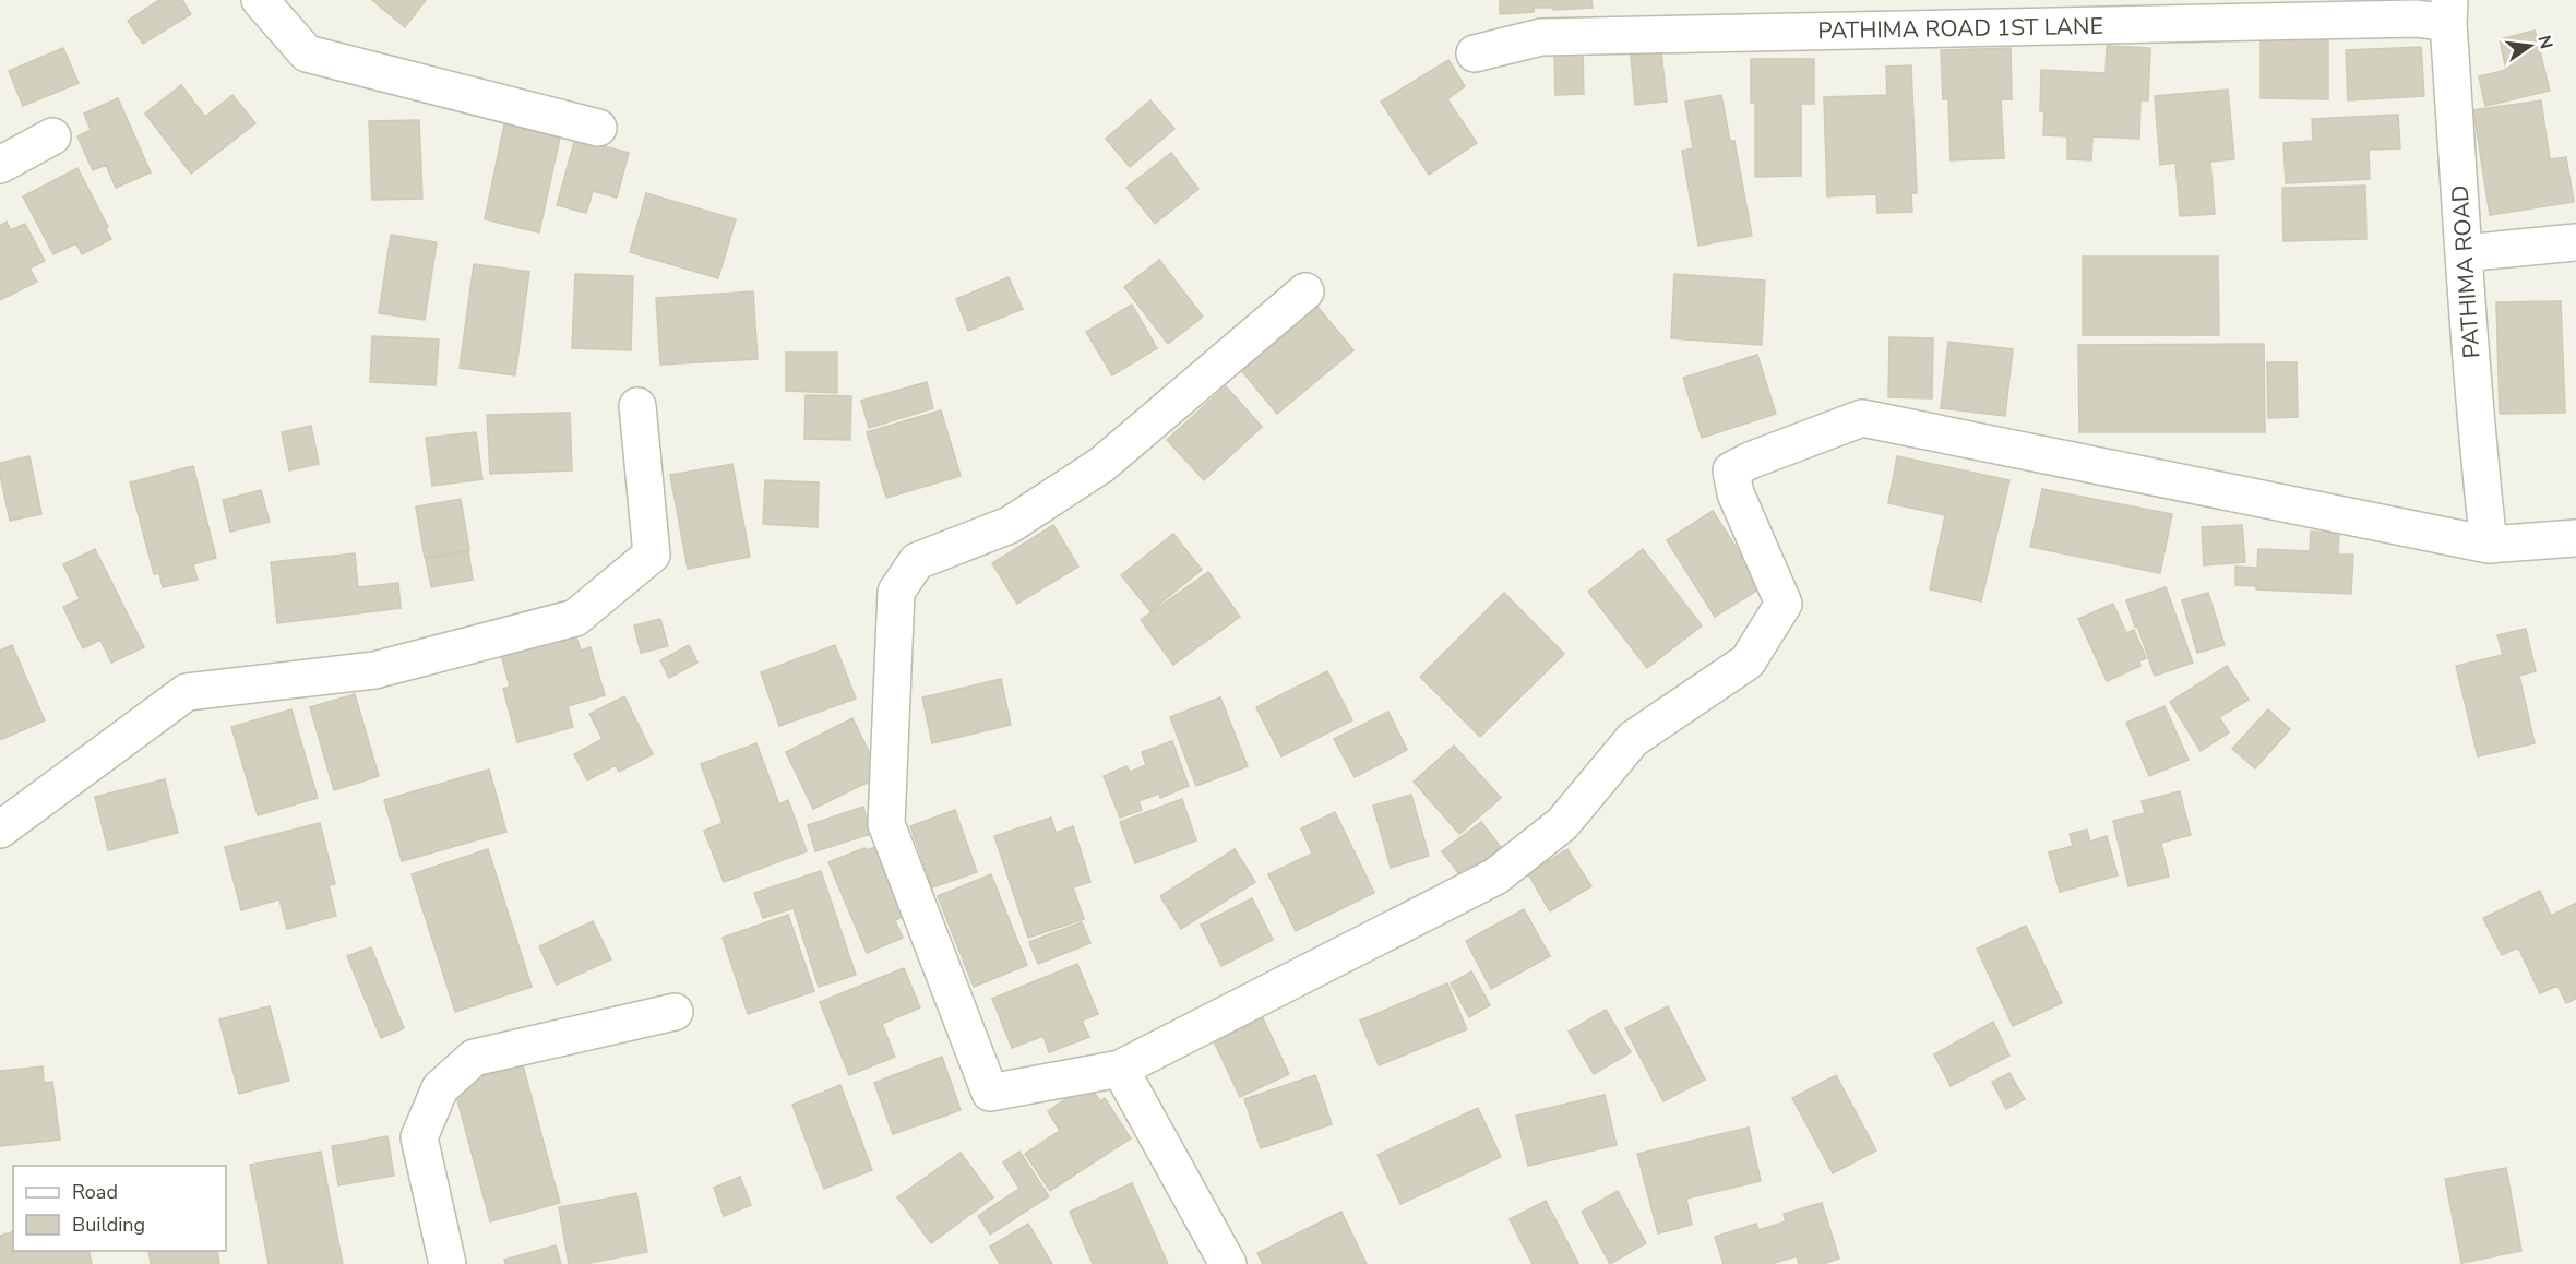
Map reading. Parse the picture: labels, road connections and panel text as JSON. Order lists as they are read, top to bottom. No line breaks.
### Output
{"streets":{"street":["PATHIMA ROAD 1ST LANE","PATHIMA ROAD"]},"crossings":[["PATHIMA ROAD 1ST LANE","PATHIMA ROAD"]],"legend":["Road","Building"],"north":"right"}
